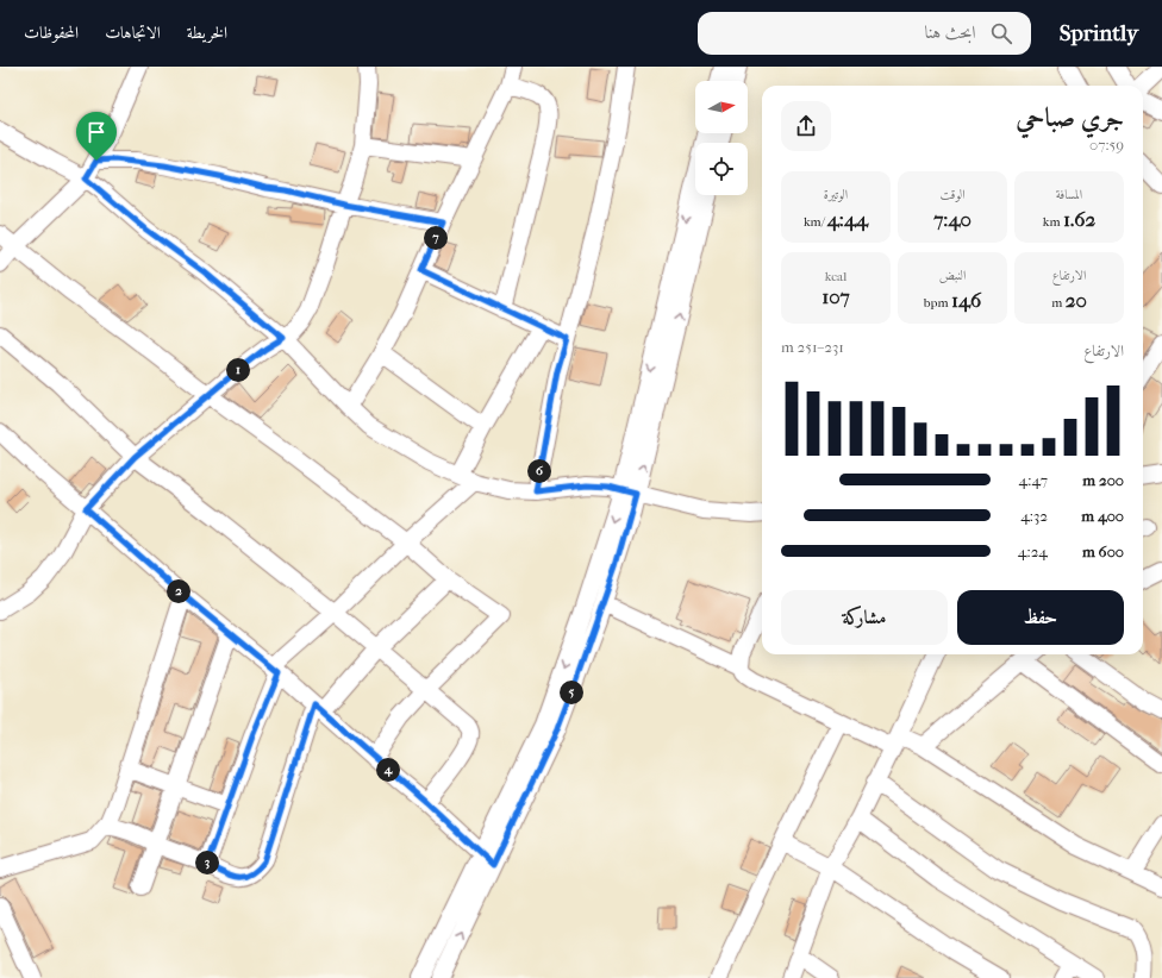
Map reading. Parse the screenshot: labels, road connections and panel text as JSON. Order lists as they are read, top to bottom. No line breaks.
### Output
{"north":"right","page":{"header":"Sprintly","search":"ابحث هنا","nav":["الخريطة","الاتجاهات","المحفوظات"],"heading":["جري صباحي","07:59"],"stats":[["المسافة","1.62 km"],["الوقت","7:40"],["الوتيرة","4:44 /km"],["الارتفاع","20 m"],["النبض","146 bpm"],["kcal","107"]],"pins":["7","1","6","2","5","4","3"],"chart":["الارتفاع","231–251 m"],"list":[{"name":"200 m","note":"4:47"},{"name":"400 m","note":"4:32"},{"name":"600 m","note":"4:24"}],"buttons":["حفظ","مشاركة"]}}
